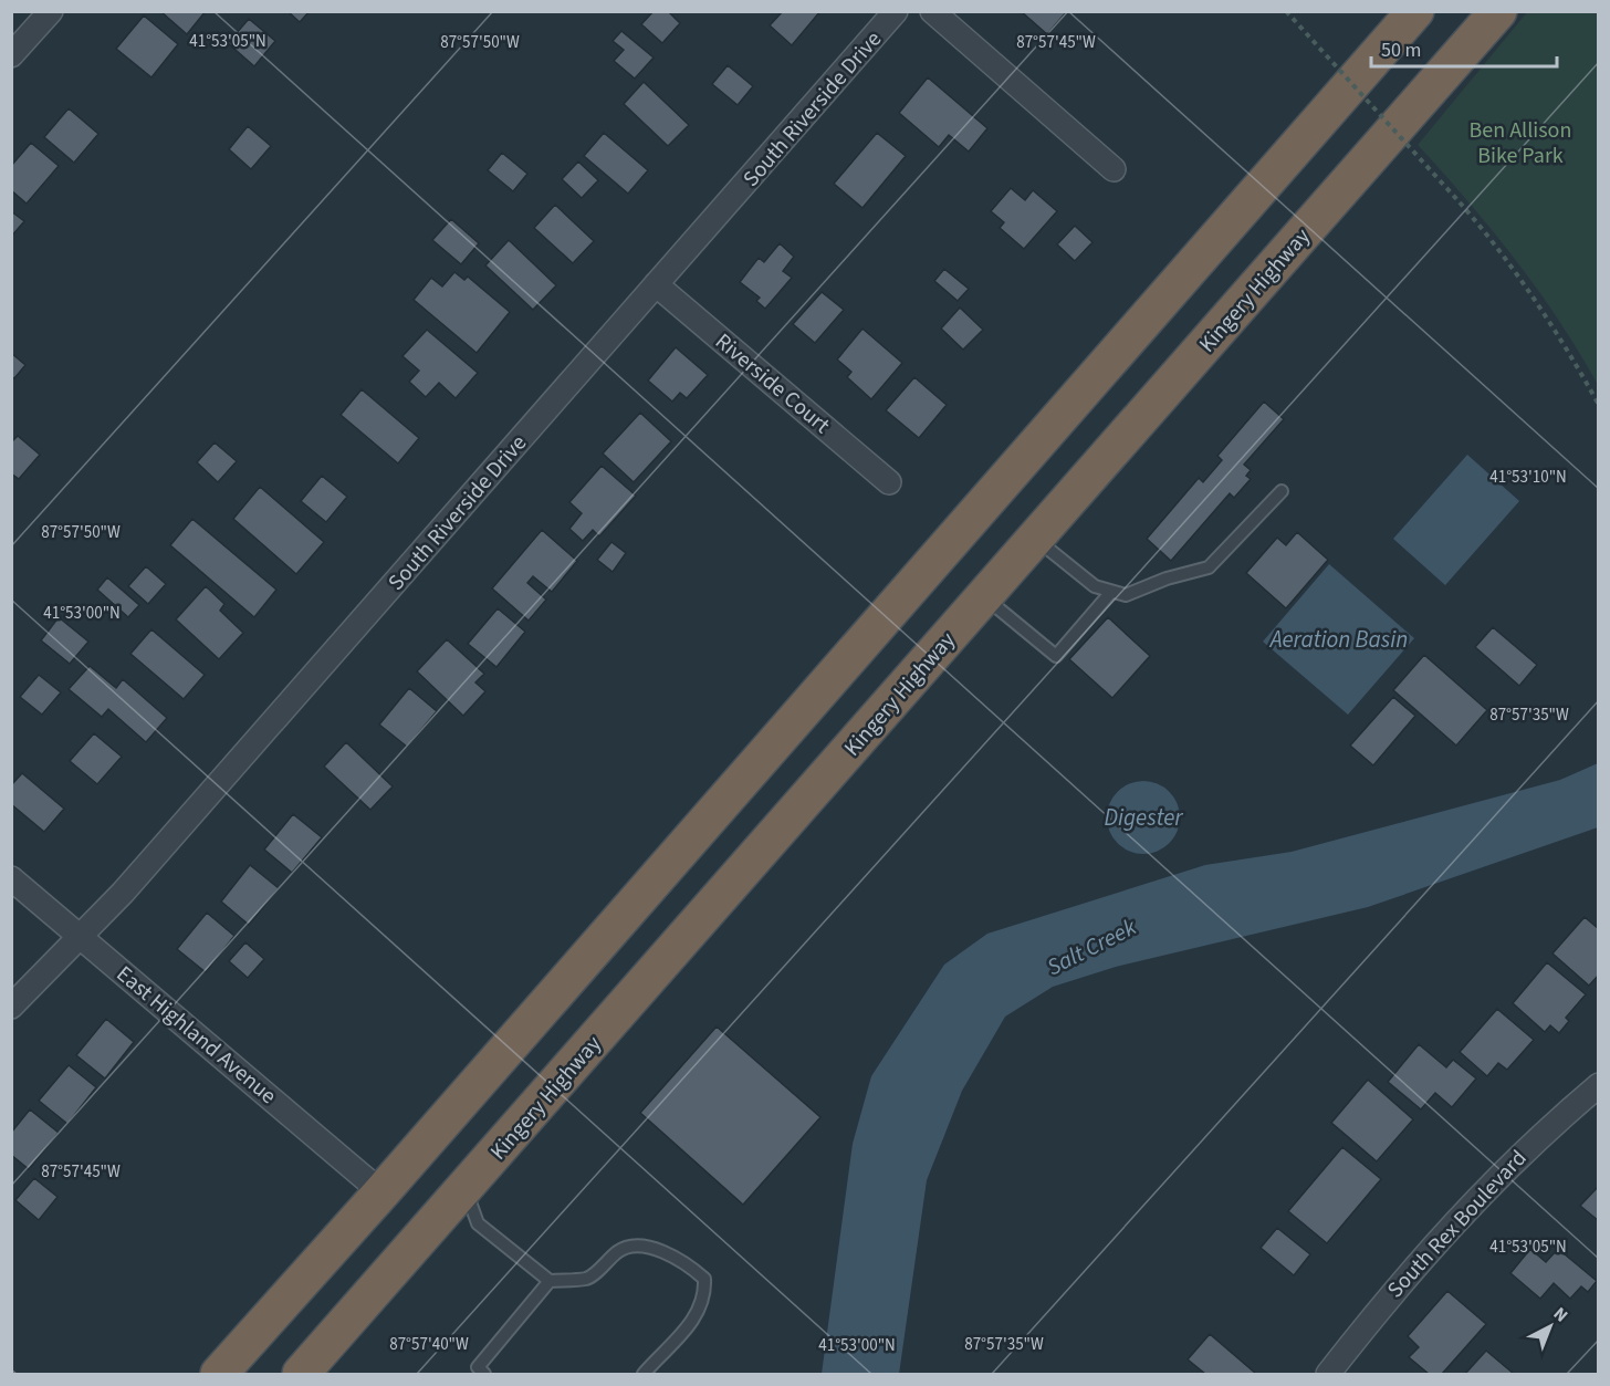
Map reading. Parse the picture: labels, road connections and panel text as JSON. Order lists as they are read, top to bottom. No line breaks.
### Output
{"streets":{"highway":["Kingery Highway"],"street":["South Riverside Drive","Riverside Court","East Highland Avenue","South Rex Boulevard"]},"crossings":[["South Riverside Drive","Riverside Court"],["South Riverside Drive","East Highland Avenue"]],"water":["Aeration Basin","Digester","Salt Creek"],"parks":["Ben Allison Bike Park"],"scale_bar":"50 m","north":"top right","coordinates":["41°53'05\"N","87°57'50\"W","87°57'45\"W","41°53'10\"N","41°53'00\"N","87°57'35\"W","87°57'40\"W"]}
